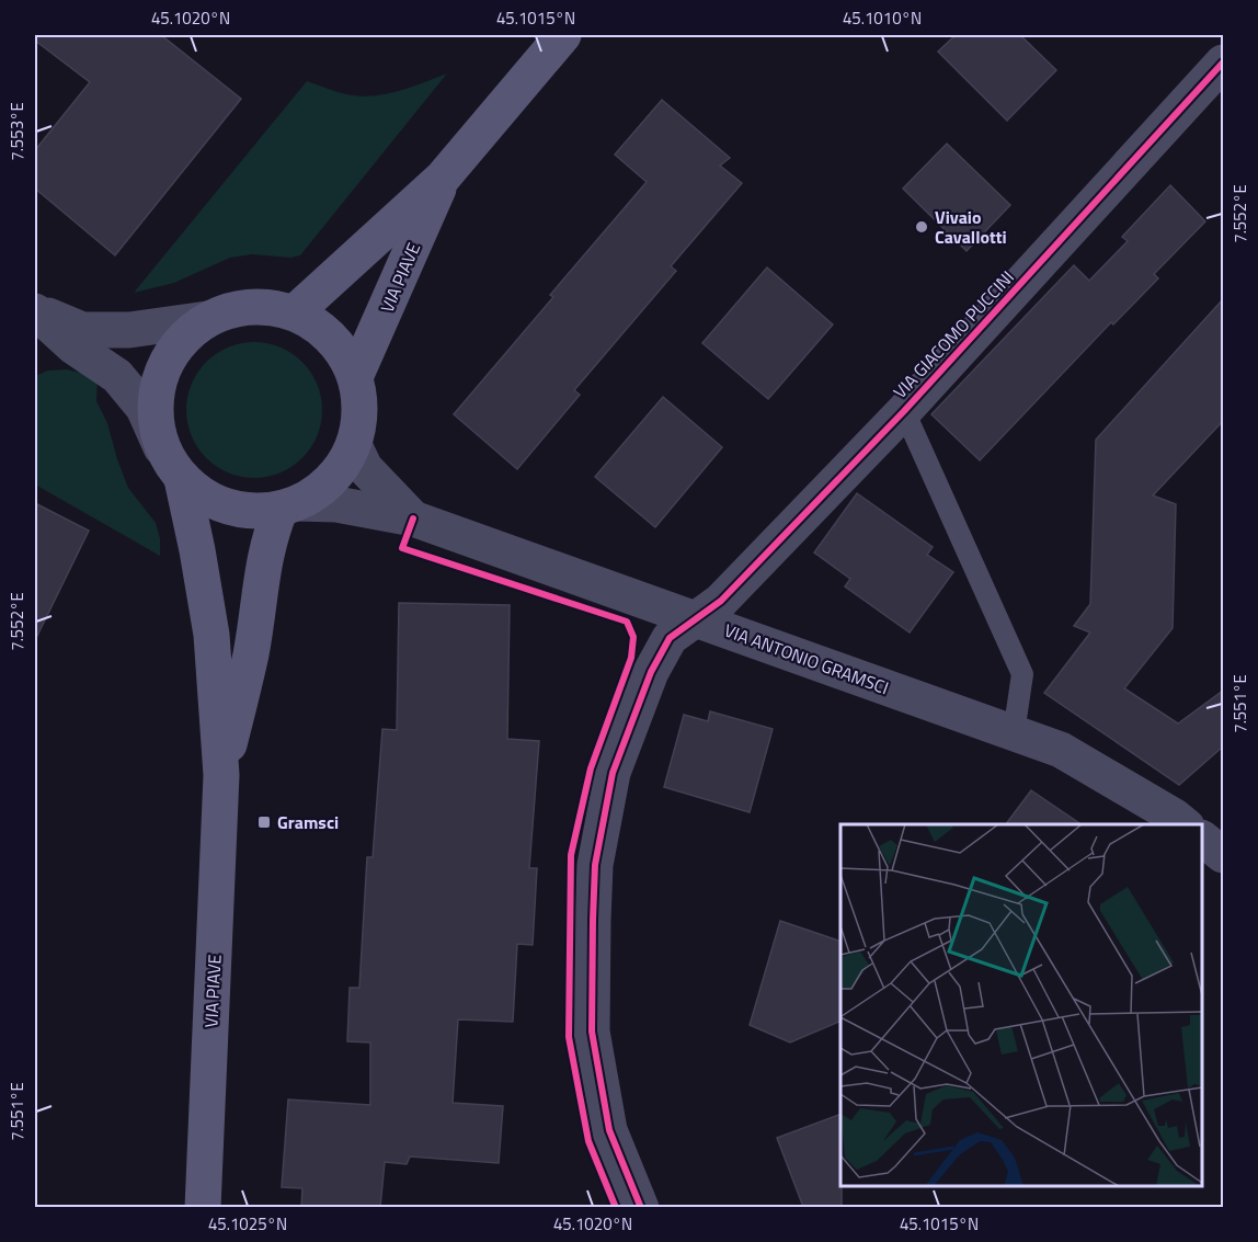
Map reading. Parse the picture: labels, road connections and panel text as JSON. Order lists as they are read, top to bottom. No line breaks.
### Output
{"streets":{"main road":["VIA PIAVE"],"street":["VIA GIACOMO PUCCINI","VIA ANTONIO GRAMSCI"]},"crossings":[["VIA PIAVE","VIA ANTONIO GRAMSCI"],["VIA GIACOMO PUCCINI","VIA ANTONIO GRAMSCI"]],"places":{"other":["Vivaio Cavallotti"],"transit":["Gramsci"]},"coordinates":["45.1020°N","45.1015°N","45.1010°N","7.553°E","7.552°E","7.551°E","45.1025°N"]}
